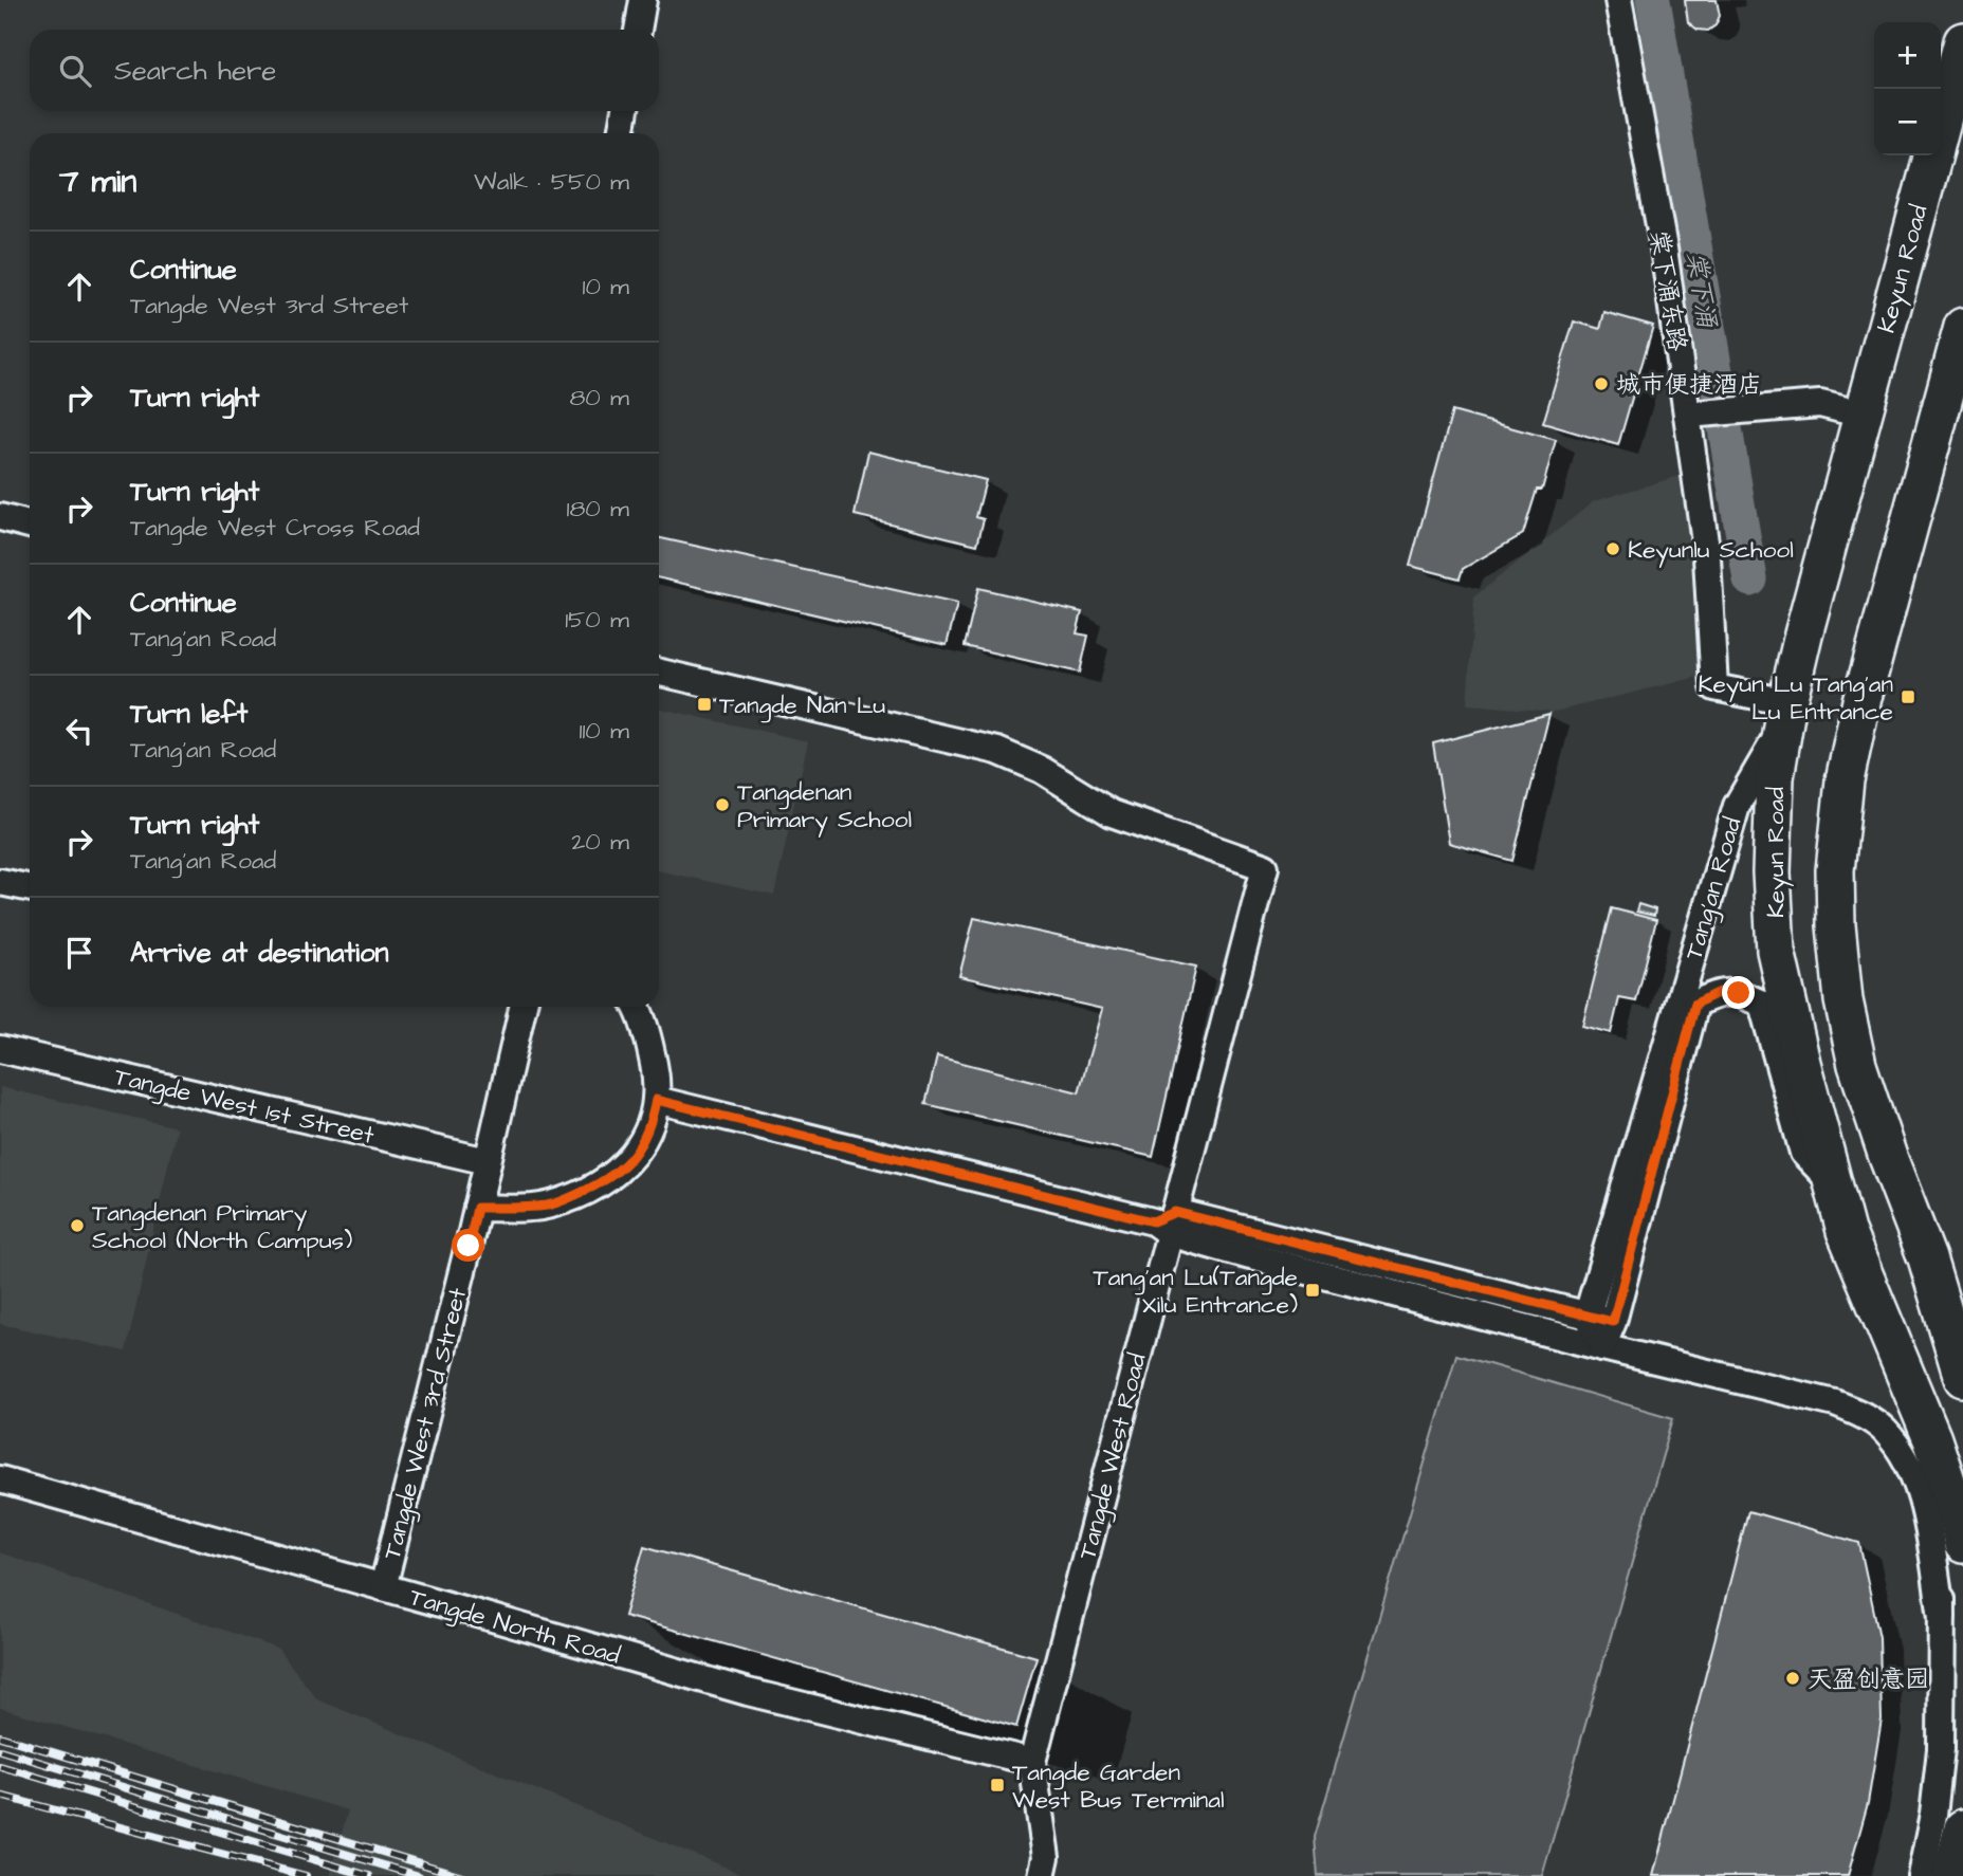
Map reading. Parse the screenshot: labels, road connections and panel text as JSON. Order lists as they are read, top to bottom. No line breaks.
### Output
{"streets":{"highway":["Keyun Road"],"street":["棠下涌东路","Tang'an Road","Tangde West 1st Street","Tangde West 3rd Street","Tangde West Road","Tangde North Road"]},"crossings":[["Keyun Road","棠下涌东路"],["Keyun Road","Tang'an Road"],["棠下涌东路","Tang'an Road"],["Tangde West 1st Street","Tangde West 3rd Street"],["Tangde West 3rd Street","Tangde North Road"],["Tangde West Road","Tangde North Road"]],"water":["棠下涌"],"places":{"other":["城市便捷酒店","Keyunlu School","Tangdenan Primary School","Tangdenan Primary School (North Campus)","天盈创意园"],"transit":["Keyun Lu Tang'an Lu Entrance","Tangde Nan Lu","Tang'an Lu(Tangde Xilu Entrance)","Tangde Garden West Bus Terminal"]},"page":{"map_buttons":["+","−"],"search":"Search here","heading":["7 min","Walk · 550 m"],"list":[["Continue","Tangde West 3rd Street","10 m"],["Turn right","80 m"],["Turn right","Tangde West Cross Road","180 m"],["Continue","Tang'an Road","150 m"],["Turn left","Tang'an Road","110 m"],["Turn right","Tang'an Road","20 m"],"Arrive at destination"]}}
